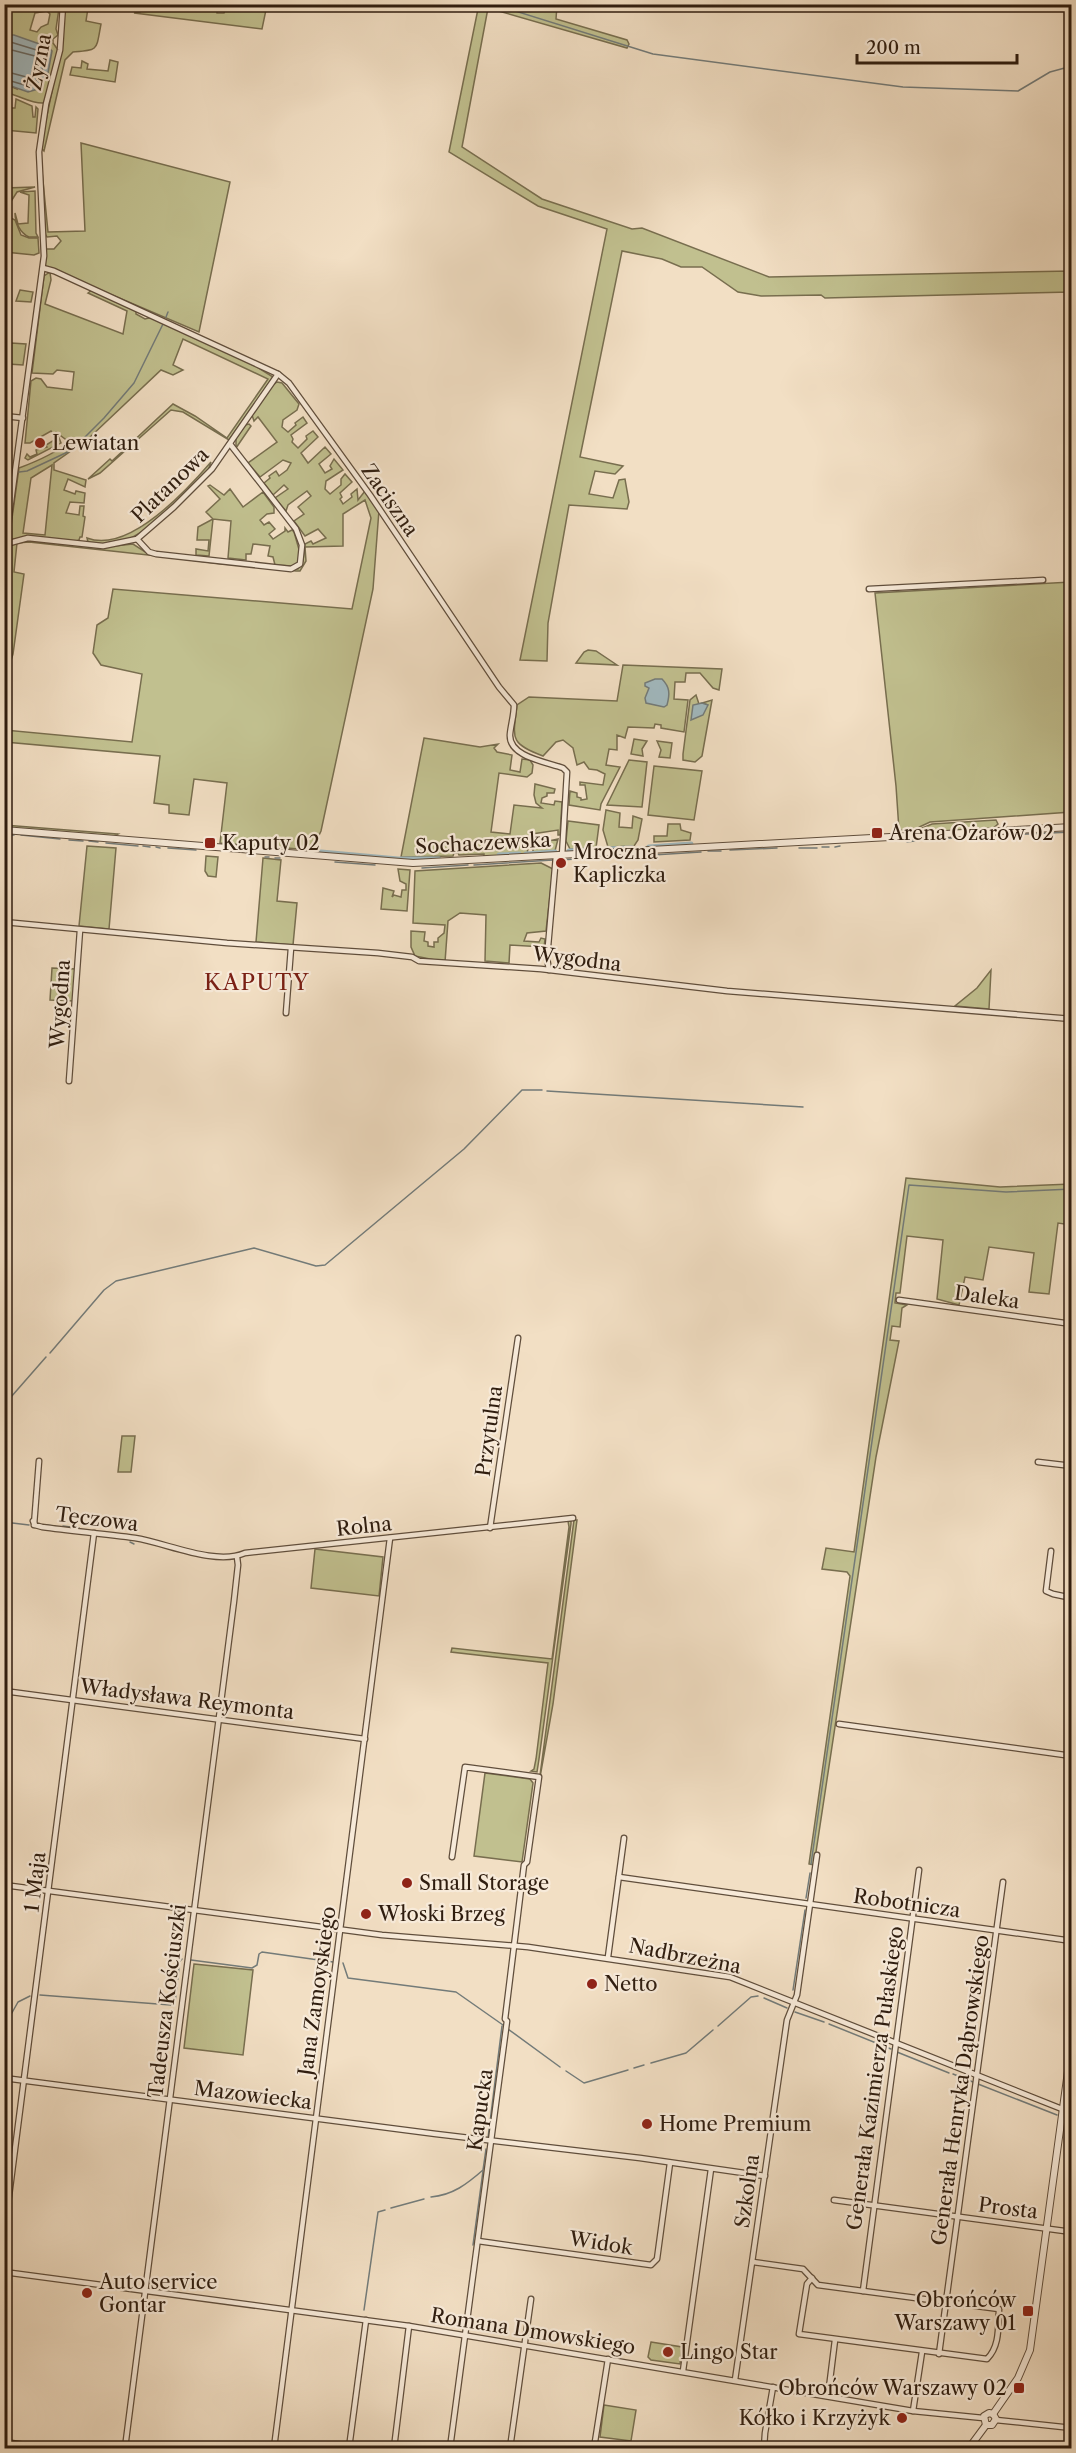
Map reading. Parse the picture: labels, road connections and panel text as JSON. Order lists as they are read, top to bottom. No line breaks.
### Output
{"streets":{"street":["Żyzna","Platanowa","Zaciszna","Sochaczewska","Wygodna","Daleka","Przytulna","Tęczowa","Rolna","Władysława Reymonta","1 Maja","Robotnicza","Nadbrzeżna","Jana Zamoyskiego","Tadeusza Kościuszki","Generała Kazimierza Pułaskiego","Generała Henryka Dąbrowskiego","Mazowiecka","Kapucka","Szkolna","Prosta","Widok","Romana Dmowskiego"]},"crossings":[["Żyzna","Platanowa"],["Żyzna","Zaciszna"],["Platanowa","Zaciszna"],["Zaciszna","Sochaczewska"],["Przytulna","Rolna"],["Tęczowa","Rolna"],["Tęczowa","1 Maja"],["Rolna","Jana Zamoyskiego"],["Rolna","Tadeusza Kościuszki"],["Władysława Reymonta","1 Maja"],["Władysława Reymonta","Jana Zamoyskiego"],["Władysława Reymonta","Tadeusza Kościuszki"],["1 Maja","Nadbrzeżna"],["1 Maja","Mazowiecka"],["Robotnicza","Generała Kazimierza Pułaskiego"],["Robotnicza","Generała Henryka Dąbrowskiego"],["Robotnicza","Szkolna"],["Nadbrzeżna","Jana Zamoyskiego"],["Nadbrzeżna","Tadeusza Kościuszki"],["Nadbrzeżna","Generała Kazimierza Pułaskiego"],["Nadbrzeżna","Generała Henryka Dąbrowskiego"],["Nadbrzeżna","Kapucka"],["Nadbrzeżna","Szkolna"],["Jana Zamoyskiego","Mazowiecka"],["Jana Zamoyskiego","Romana Dmowskiego"],["Tadeusza Kościuszki","Mazowiecka"],["Tadeusza Kościuszki","Romana Dmowskiego"],["Generała Kazimierza Pułaskiego","Prosta"],["Generała Henryka Dąbrowskiego","Prosta"],["Mazowiecka","Kapucka"],["Mazowiecka","Szkolna"],["Mazowiecka","Widok"],["Kapucka","Widok"],["Kapucka","Romana Dmowskiego"],["Szkolna","Romana Dmowskiego"]],"districts":["KAPUTY"],"places":{"other":["Lewiatan","Mroczna Kapliczka","Small Storage","Włoski Brzeg","Netto","Home Premium","Auto service Gontar","Lingo Star","Kółko i Krzyżyk"],"transit":["Arena Ożarów 02","Kaputy 02","Obrońców Warszawy 01","Obrońców Warszawy 02"]},"scale_bar":"200 m"}
